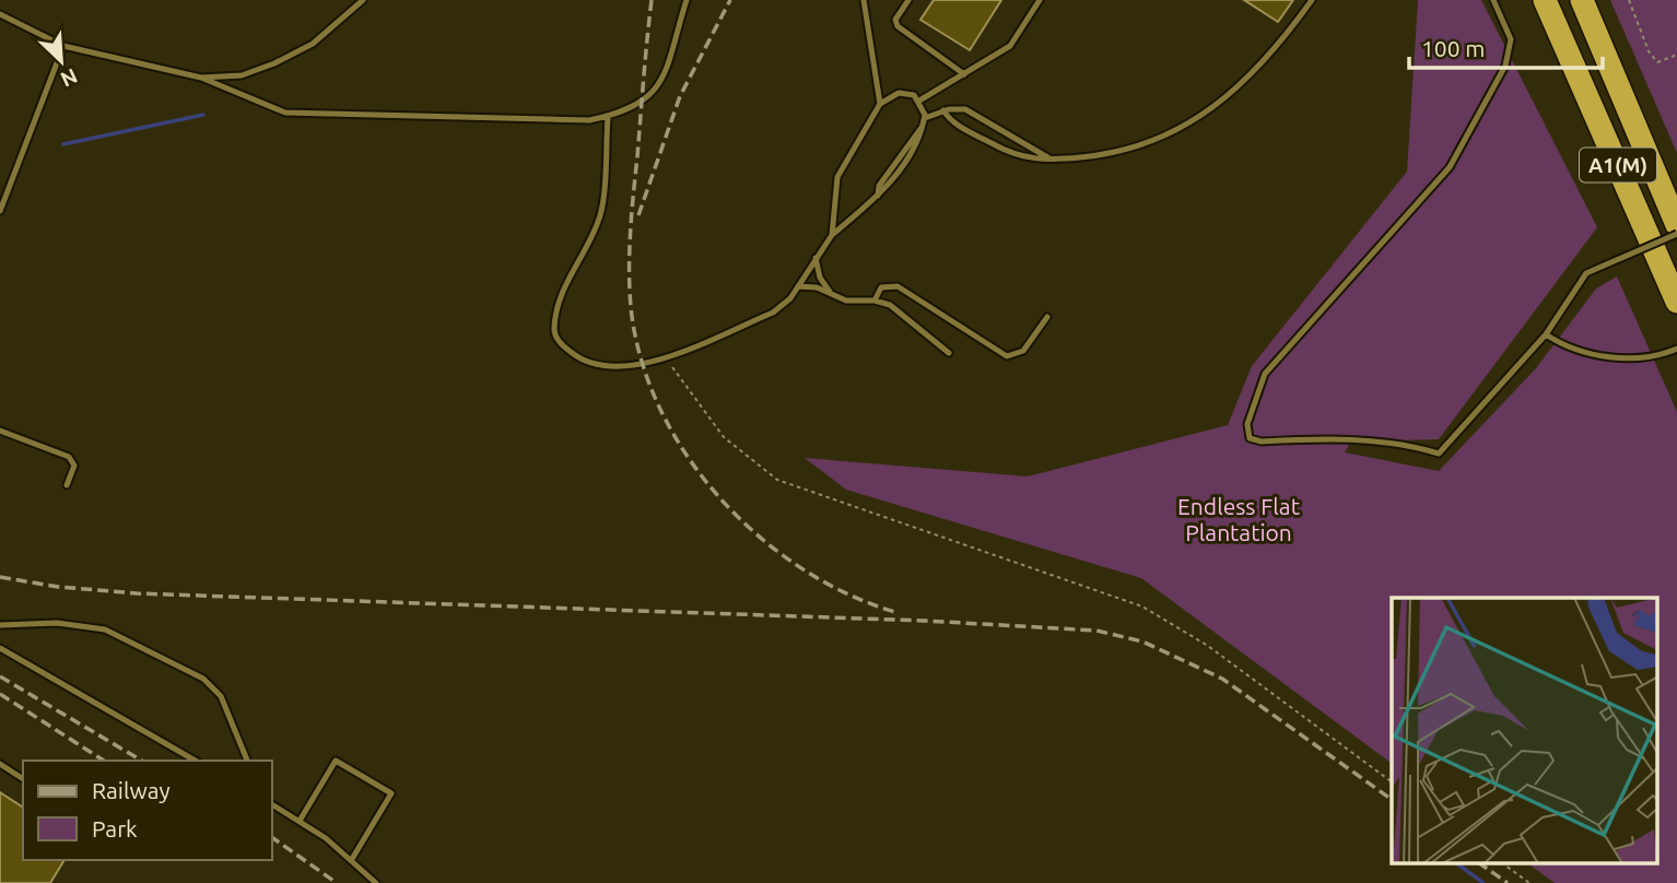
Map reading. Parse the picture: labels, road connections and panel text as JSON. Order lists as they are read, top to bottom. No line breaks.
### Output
{"streets":{"highway":["A1(M)"]},"parks":["Endless Flat Plantation"],"legend":["Railway","Park"],"scale_bar":"100 m","north":"bottom right"}
